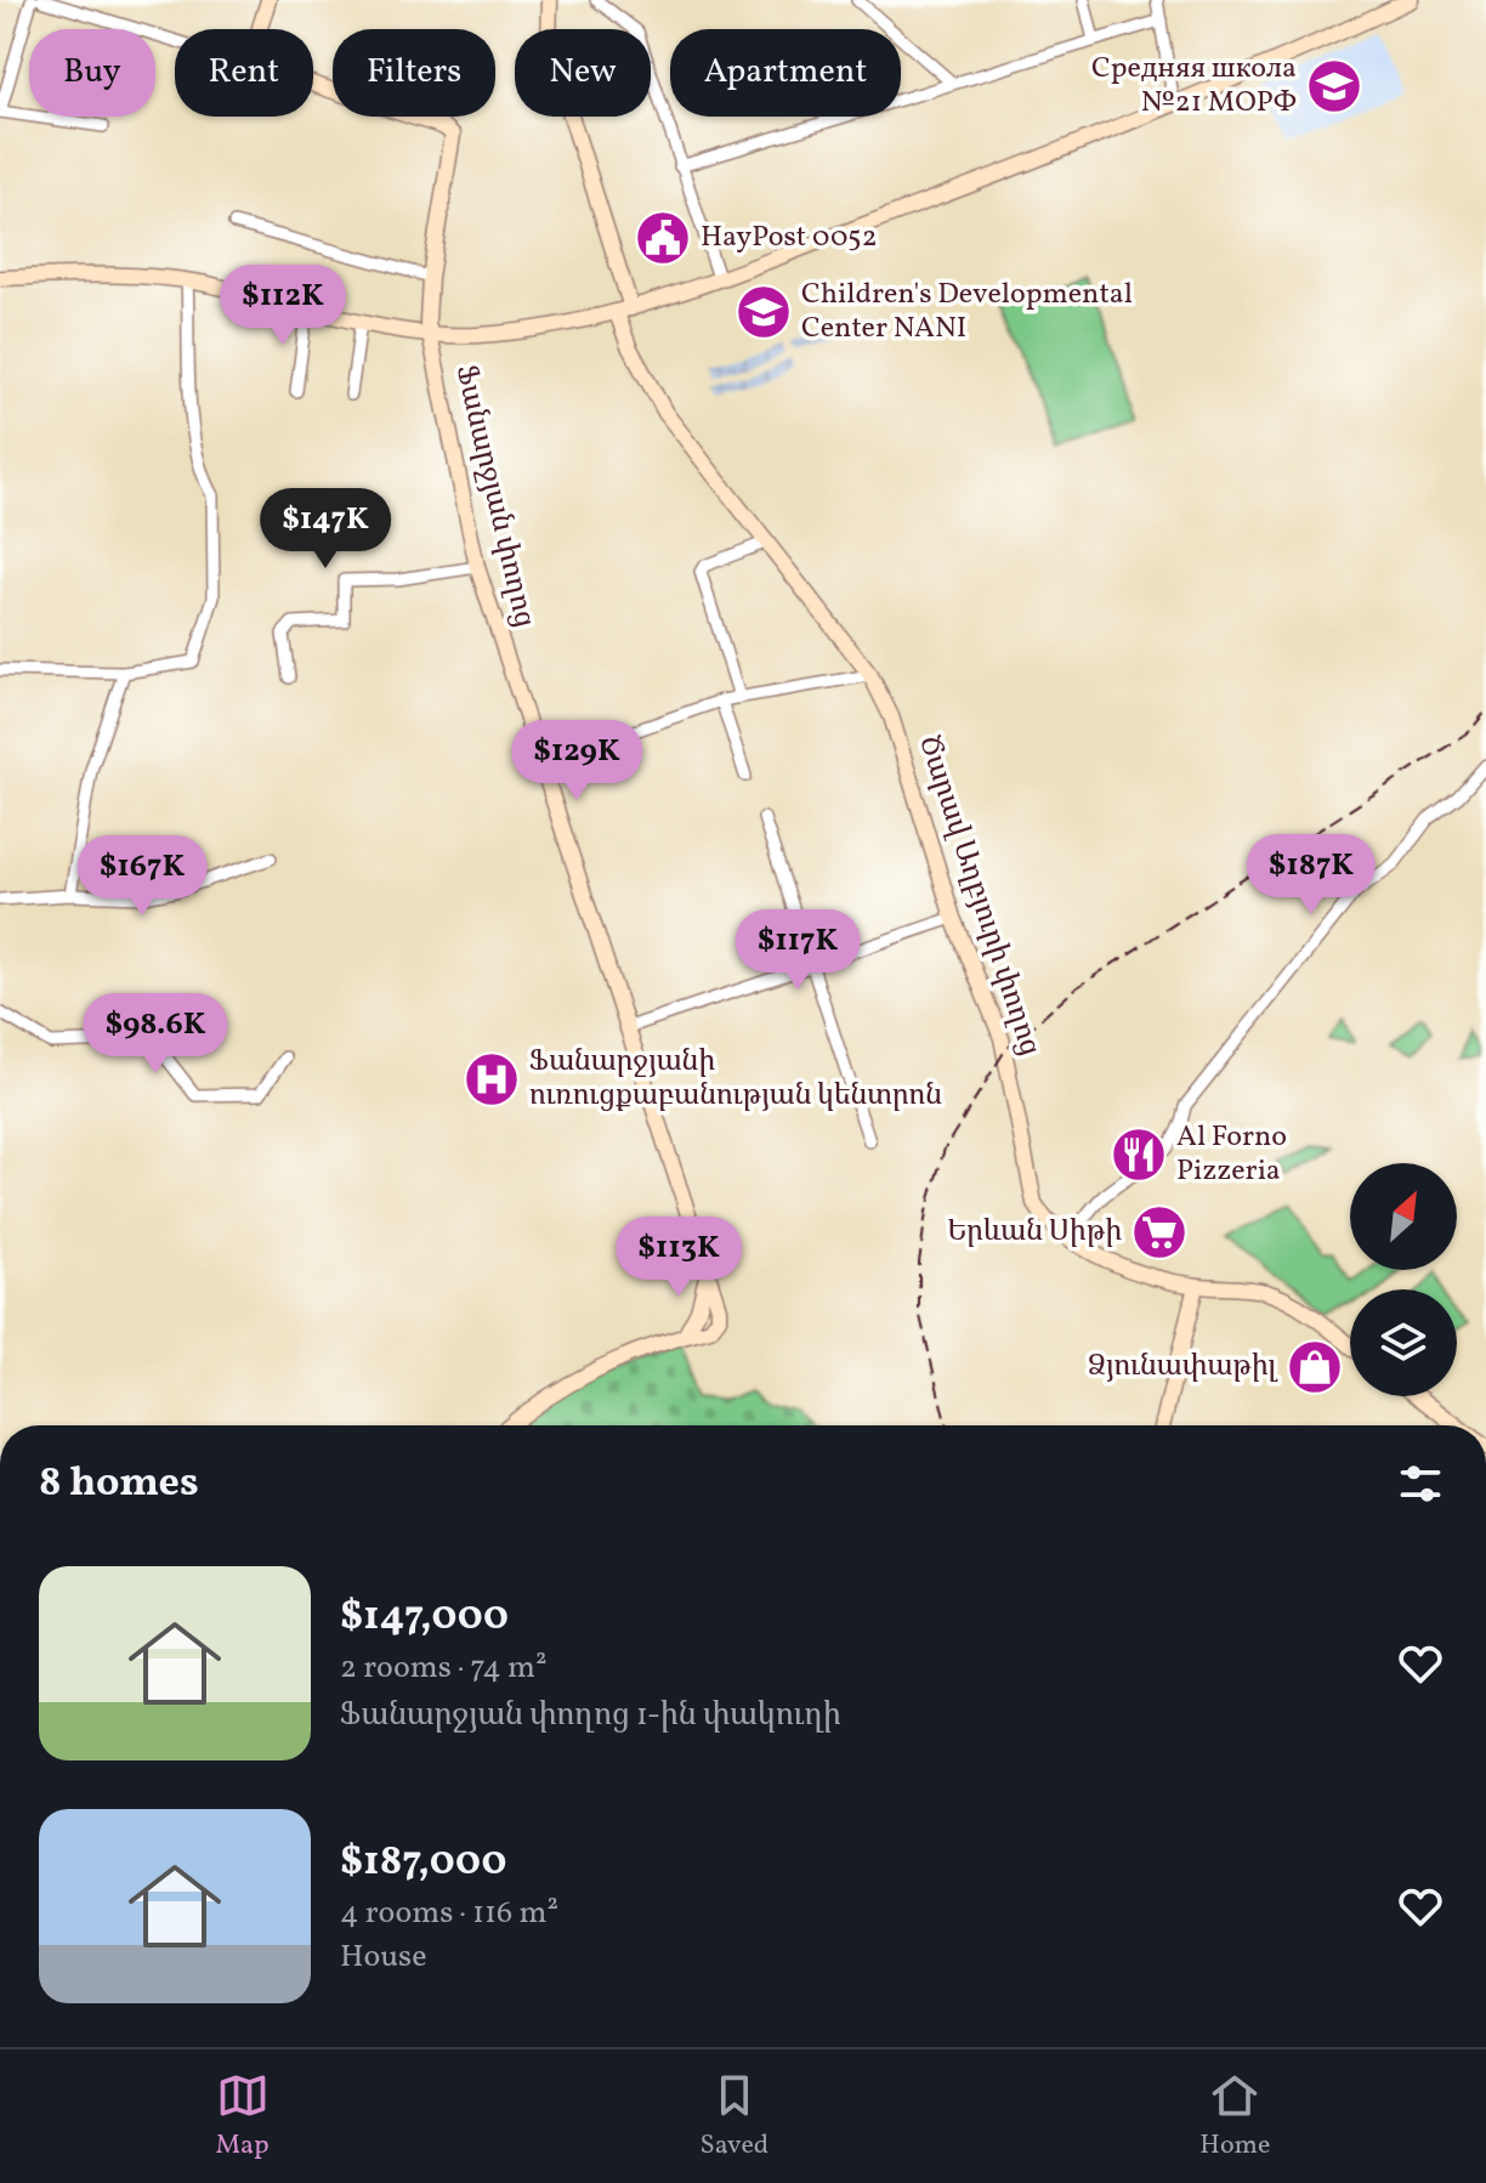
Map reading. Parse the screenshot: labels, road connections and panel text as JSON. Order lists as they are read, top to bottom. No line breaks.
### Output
{"streets":{"main road":["Ֆանարջյան փողոց","Ծարավ Աղբյուրի փողոց"]},"places":{"school or university":["Средняя школа №21 МОРФ","Children's Developmental Center NANI"],"public building":["HayPost 0052"],"hospital":["Ֆանարջյանի ուռուցքաբանության կենտրոն"],"restaurant":["Al Forno Pizzeria"],"supermarket":["Երևան Սիթի"],"shop":["Ձյունափաթիլ"]},"north":"top right","page":{"chip":["Buy","Rent","Filters","New","Apartment"],"price":["$112K","$147K","$129K","$187K","$167K","$117K","$98.6K","$113K"],"heading":"8 homes","list":[{"name":"$147,000","note":"2 rooms · 74 m² · Ֆանարջյան փողոց 1-ին փակուղի"},{"name":"$187,000","note":"4 rooms · 116 m² · House"}],"tabs":["Map","Saved","Home"]}}
